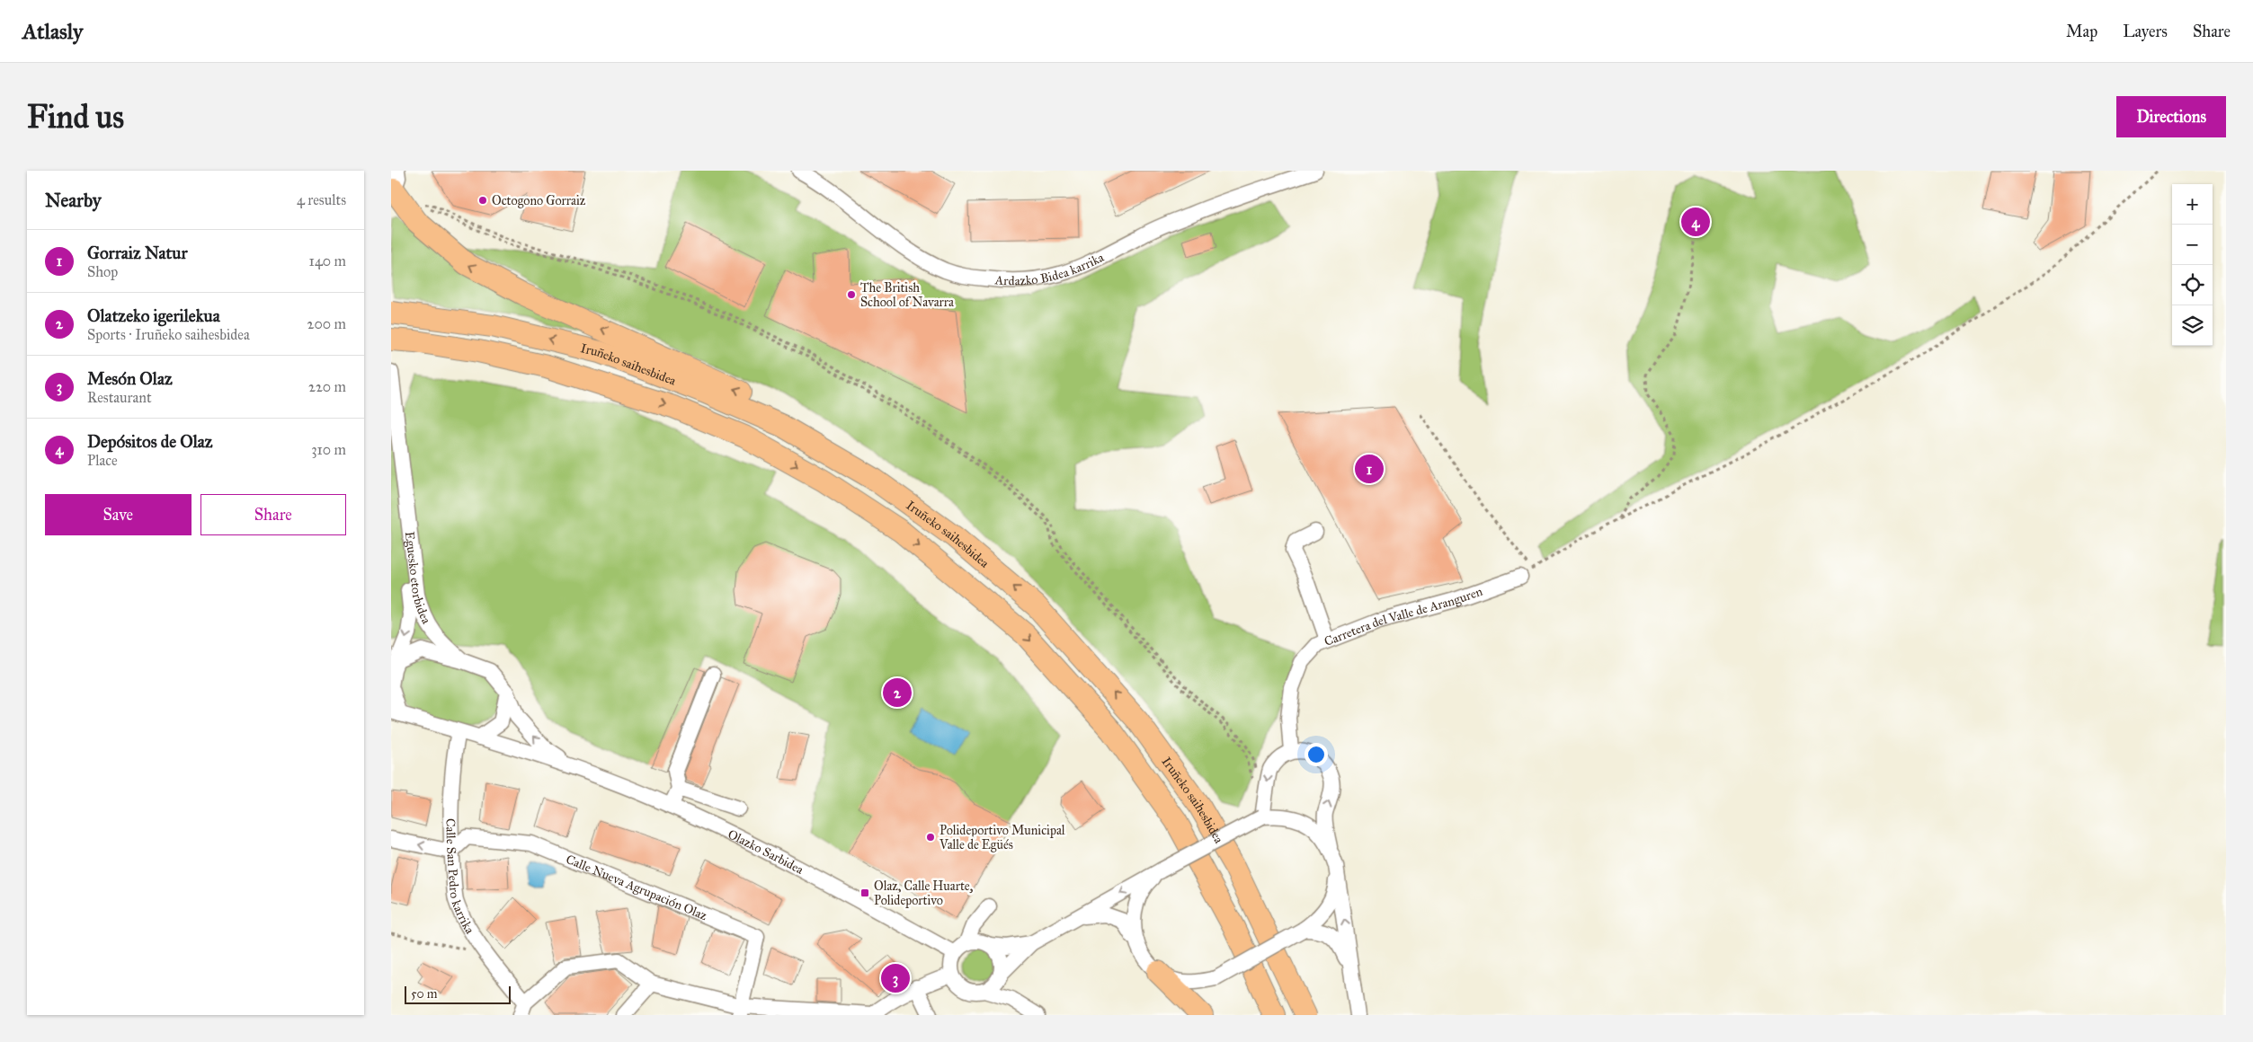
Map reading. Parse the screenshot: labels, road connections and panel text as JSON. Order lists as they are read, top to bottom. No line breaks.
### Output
{"streets":{"highway":["Iruñeko saihesbidea"],"street":["Ardazko Bidea karrika","Eguesko etorbidea","Carretera del Valle de Aranguren","Olazko Sarbidea","Calle San Pedro karrika","Calle Nueva Agrupación Olaz"]},"crossings":[["Eguesko etorbidea","Olazko Sarbidea"],["Eguesko etorbidea","Calle San Pedro karrika"],["Olazko Sarbidea","Calle San Pedro karrika"],["Calle San Pedro karrika","Calle Nueva Agrupación Olaz"]],"places":{"other":["Octogono Gorraiz","The British School of Navarra","Polideportivo Municipal Valle de Egüés"],"transit":["Olaz, Calle Huarte, Polideportivo"]},"scale_bar":"50 m","page":{"header":"Atlasly","nav":["Map","Layers","Share"],"buttons":["Directions",["Save","Share"]],"title":"Find us","heading":["Nearby","4 results"],"map_buttons":["+","−"],"pins":["4","1","2","3"],"list":[{"mark":"1","name":"Gorraiz Natur","note":"Shop","value":"140 m"},{"mark":"2","name":"Olatzeko igerilekua","note":"Sports · Iruñeko saihesbidea","value":"200 m"},{"mark":"3","name":"Mesón Olaz","note":"Restaurant","value":"220 m"},{"mark":"4","name":"Depósitos de Olaz","note":"Place","value":"310 m"}],"scale":"50 m"}}
